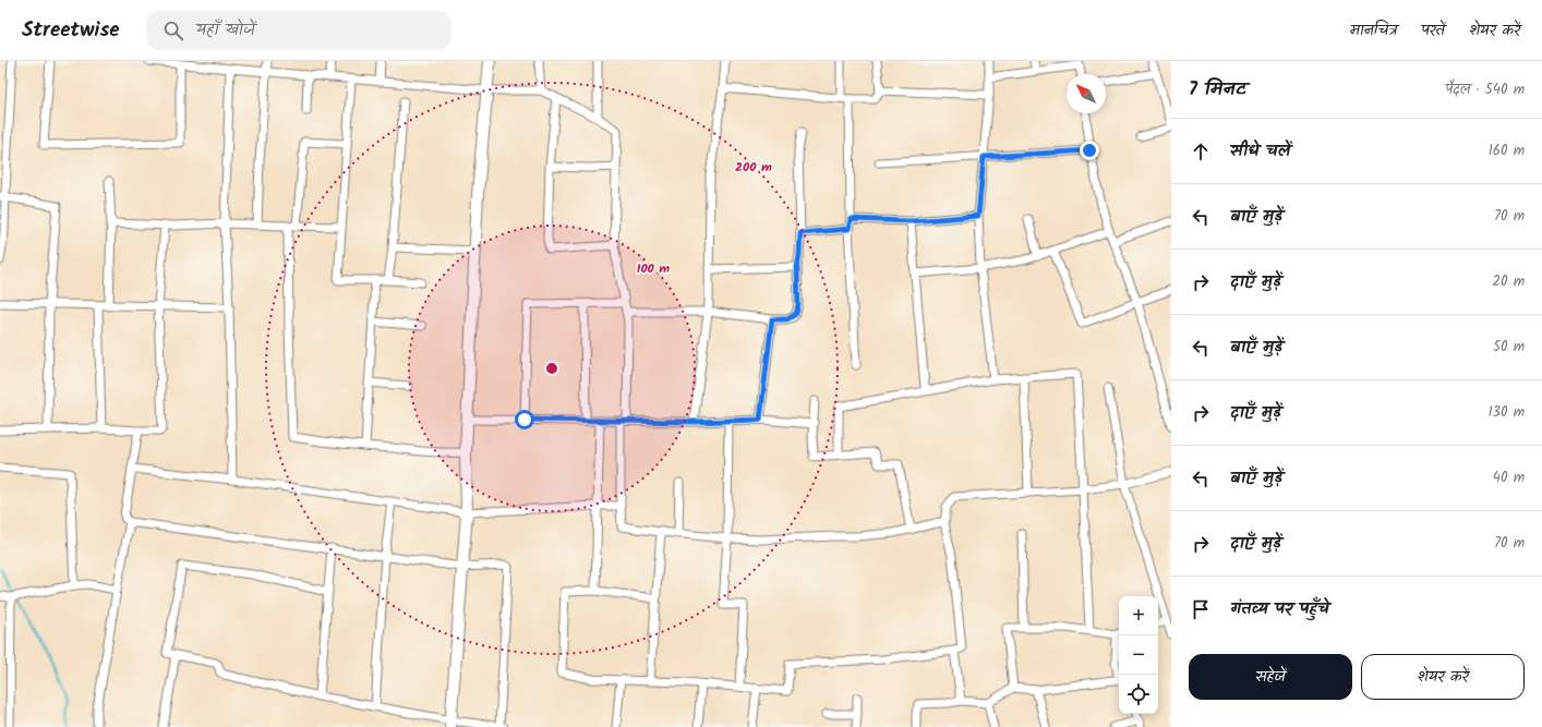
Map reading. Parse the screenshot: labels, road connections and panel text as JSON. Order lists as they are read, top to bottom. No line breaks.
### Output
{"north":"top left","page":{"header":"Streetwise","search":"यहाँ खोजें","nav":["मानचित्र","परतें","शेयर करें"],"heading":["7 मिनट","पैदल · 540 m"],"list":[["सीधे चलें","160 m"],["बाएँ मुड़ें","70 m"],["दाएँ मुड़ें","20 m"],["बाएँ मुड़ें","50 m"],["दाएँ मुड़ें","130 m"],["बाएँ मुड़ें","40 m"],["दाएँ मुड़ें","70 m"],"गंतव्य पर पहुँचे"],"map_buttons":["+","−"],"buttons":["सहेजें","शेयर करें"]},"rings":["200 m","100 m"]}
